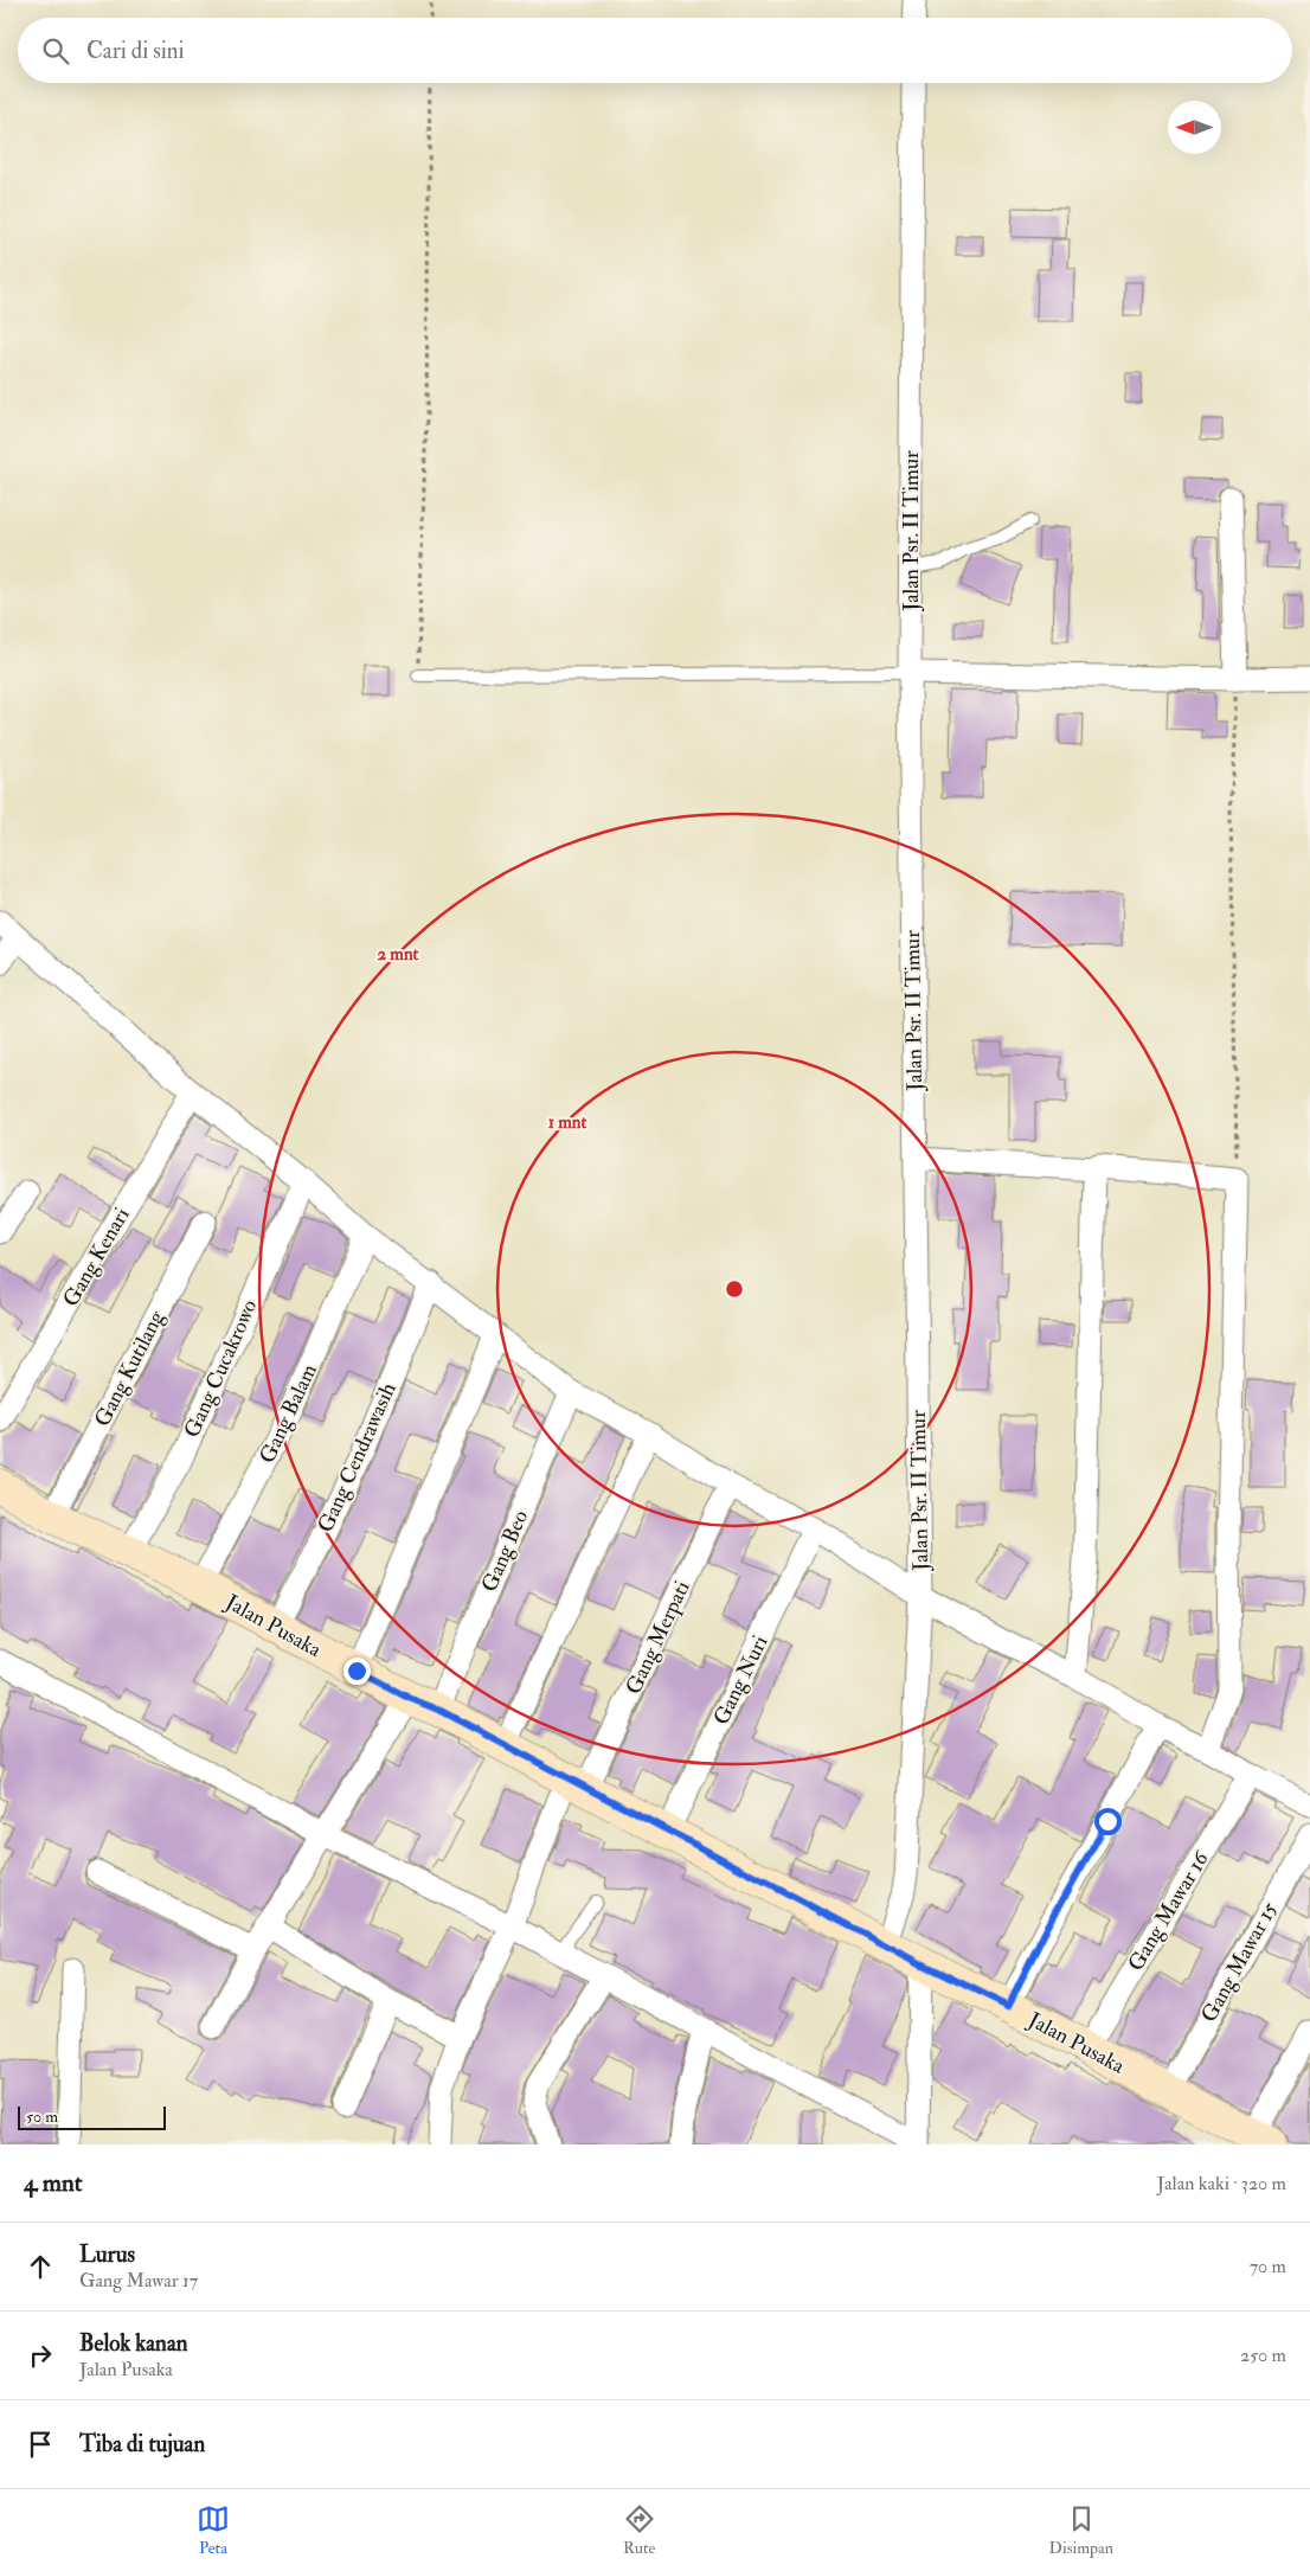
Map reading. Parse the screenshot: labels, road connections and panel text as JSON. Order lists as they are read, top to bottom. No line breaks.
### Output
{"streets":{"main road":["Jalan Pusaka"],"street":["Jalan Psr. II Timur","Gang Kenari","Gang Kutilang","Gang Cucakrowo","Gang Balam","Gang Cendrawasih","Gang Beo","Gang Merpati","Gang Nuri","Gang Mawar 16","Gang Mawar 15"]},"crossings":[["Jalan Psr. II Timur","Jalan Pusaka"],["Gang Kutilang","Jalan Pusaka"],["Gang Cucakrowo","Jalan Pusaka"],["Gang Balam","Jalan Pusaka"],["Gang Cendrawasih","Jalan Pusaka"],["Gang Beo","Jalan Pusaka"],["Jalan Pusaka","Gang Merpati"],["Jalan Pusaka","Gang Nuri"],["Jalan Pusaka","Gang Mawar 16"],["Jalan Pusaka","Gang Mawar 15"]],"scale_bar":"50 m","north":"left","page":{"search":"Cari di sini","scale":"50 m","heading":["4 mnt","Jalan kaki · 320 m"],"list":[["Lurus","Gang Mawar 17","70 m"],["Belok kanan","Jalan Pusaka","250 m"],"Tiba di tujuan"],"nav":["Peta","Rute","Disimpan"]},"rings":["2 mnt","1 mnt"]}
